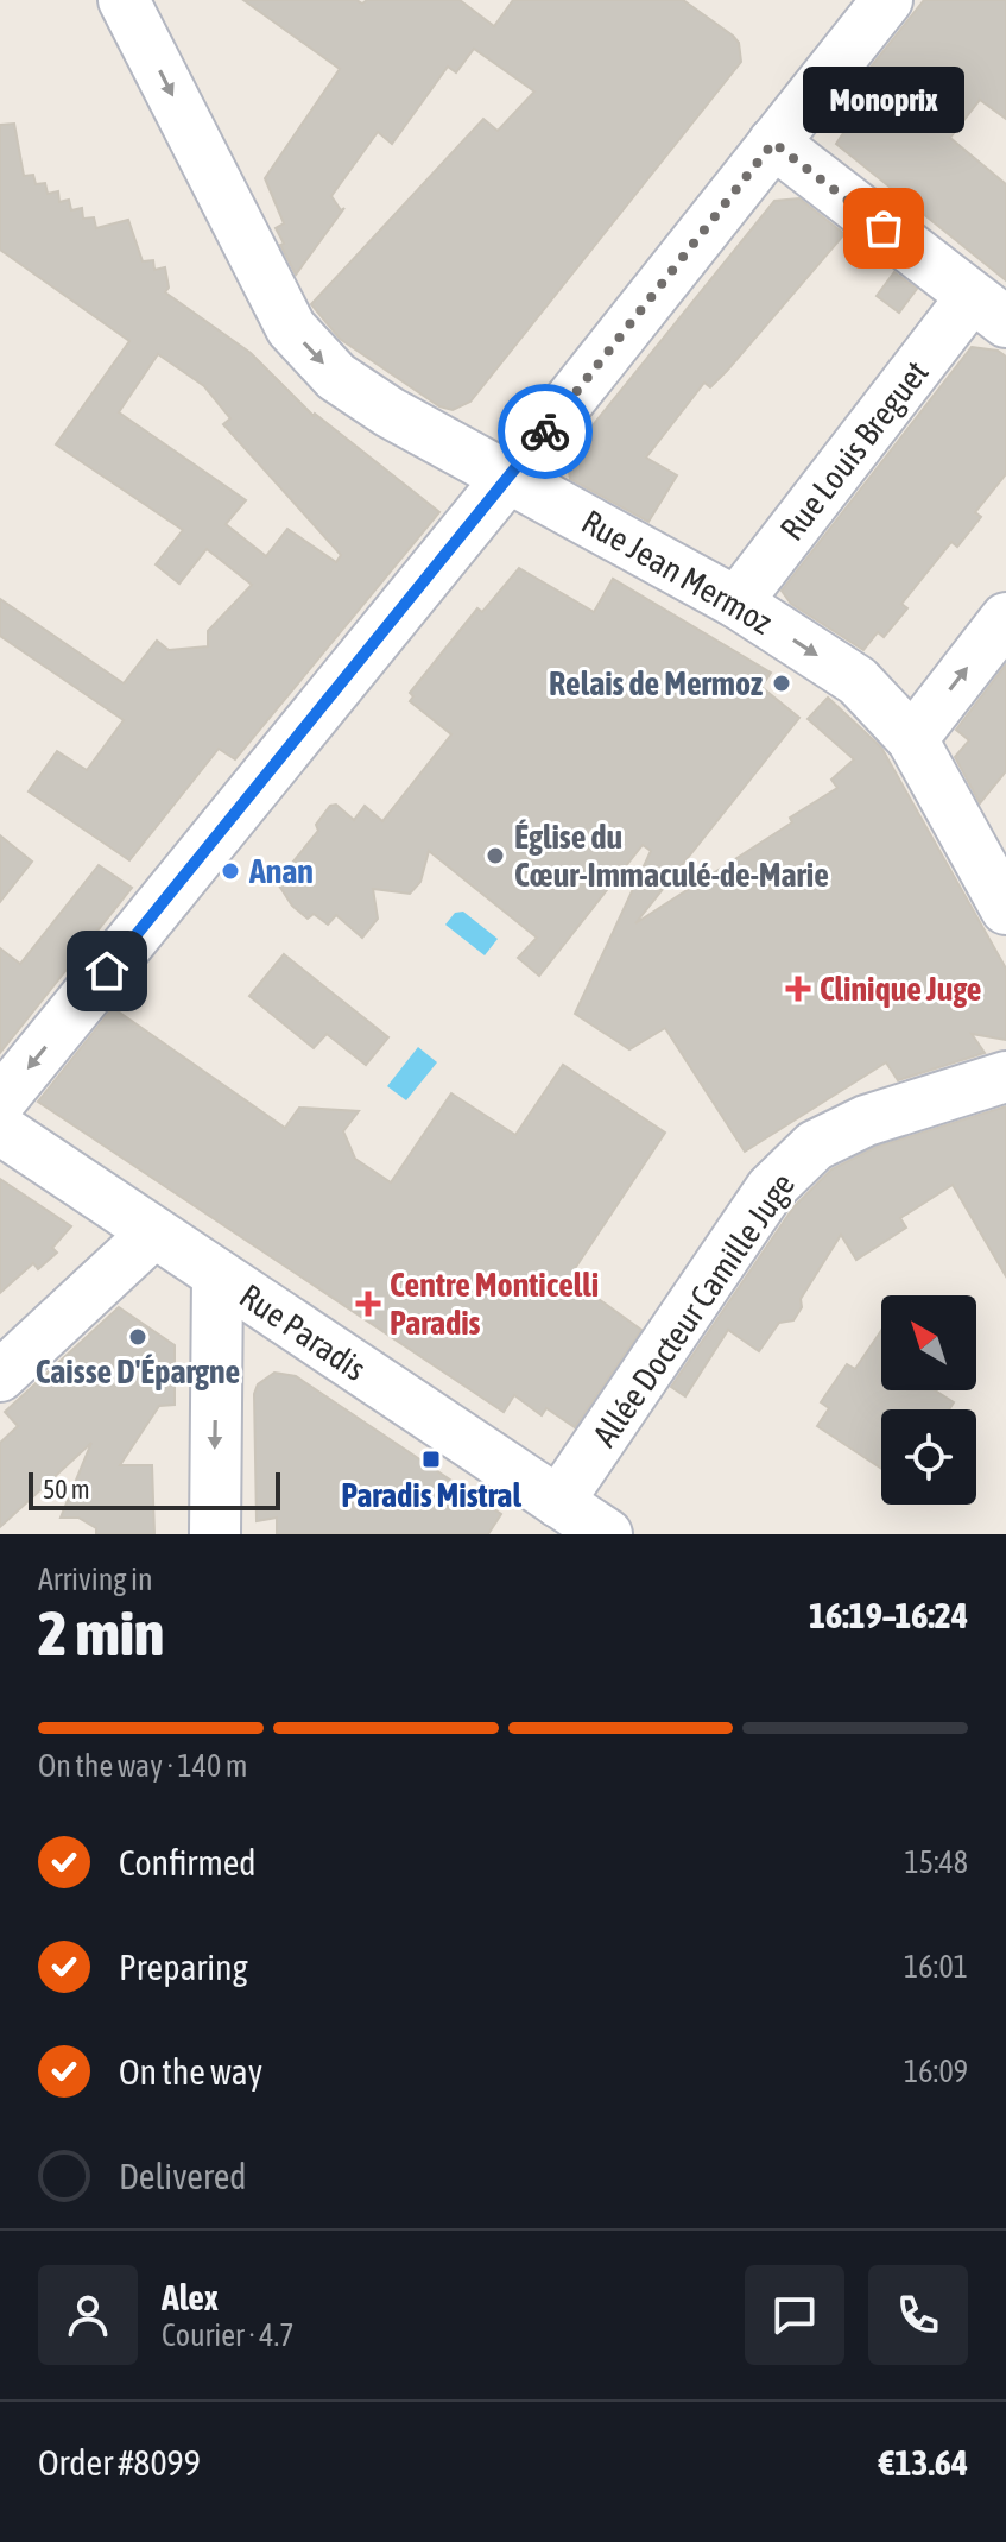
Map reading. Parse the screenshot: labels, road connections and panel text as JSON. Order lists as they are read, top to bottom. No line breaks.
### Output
{"streets":{"street":["Rue Louis Breguet","Rue Jean Mermoz","Allée Docteur Camille Juge","Rue Paradis"]},"crossings":[["Rue Louis Breguet","Rue Jean Mermoz"],["Allée Docteur Camille Juge","Rue Paradis"]],"one_way":["Rue Jean Mermoz"],"places":{"other":["Monoprix","Relais de Mermoz","Église du Cœur-Immaculé-de-Marie","Anan","Caisse D'Épargne"],"health":["Clinique Juge","Centre Monticelli Paradis"],"transit":["Paradis Mistral"]},"scale_bar":"50 m","north":"top left","page":{"bubble":"Monoprix","scale":"50 m","heading":["2 min","Arriving in","16:19–16:24"],"panel":["Alex","Courier · 4.7","Order #8099","€13.64"],"bar":"On the way · 140 m","list":[["Confirmed","15:48"],["Preparing","16:01"],["On the way","16:09"],"Delivered"]}}
